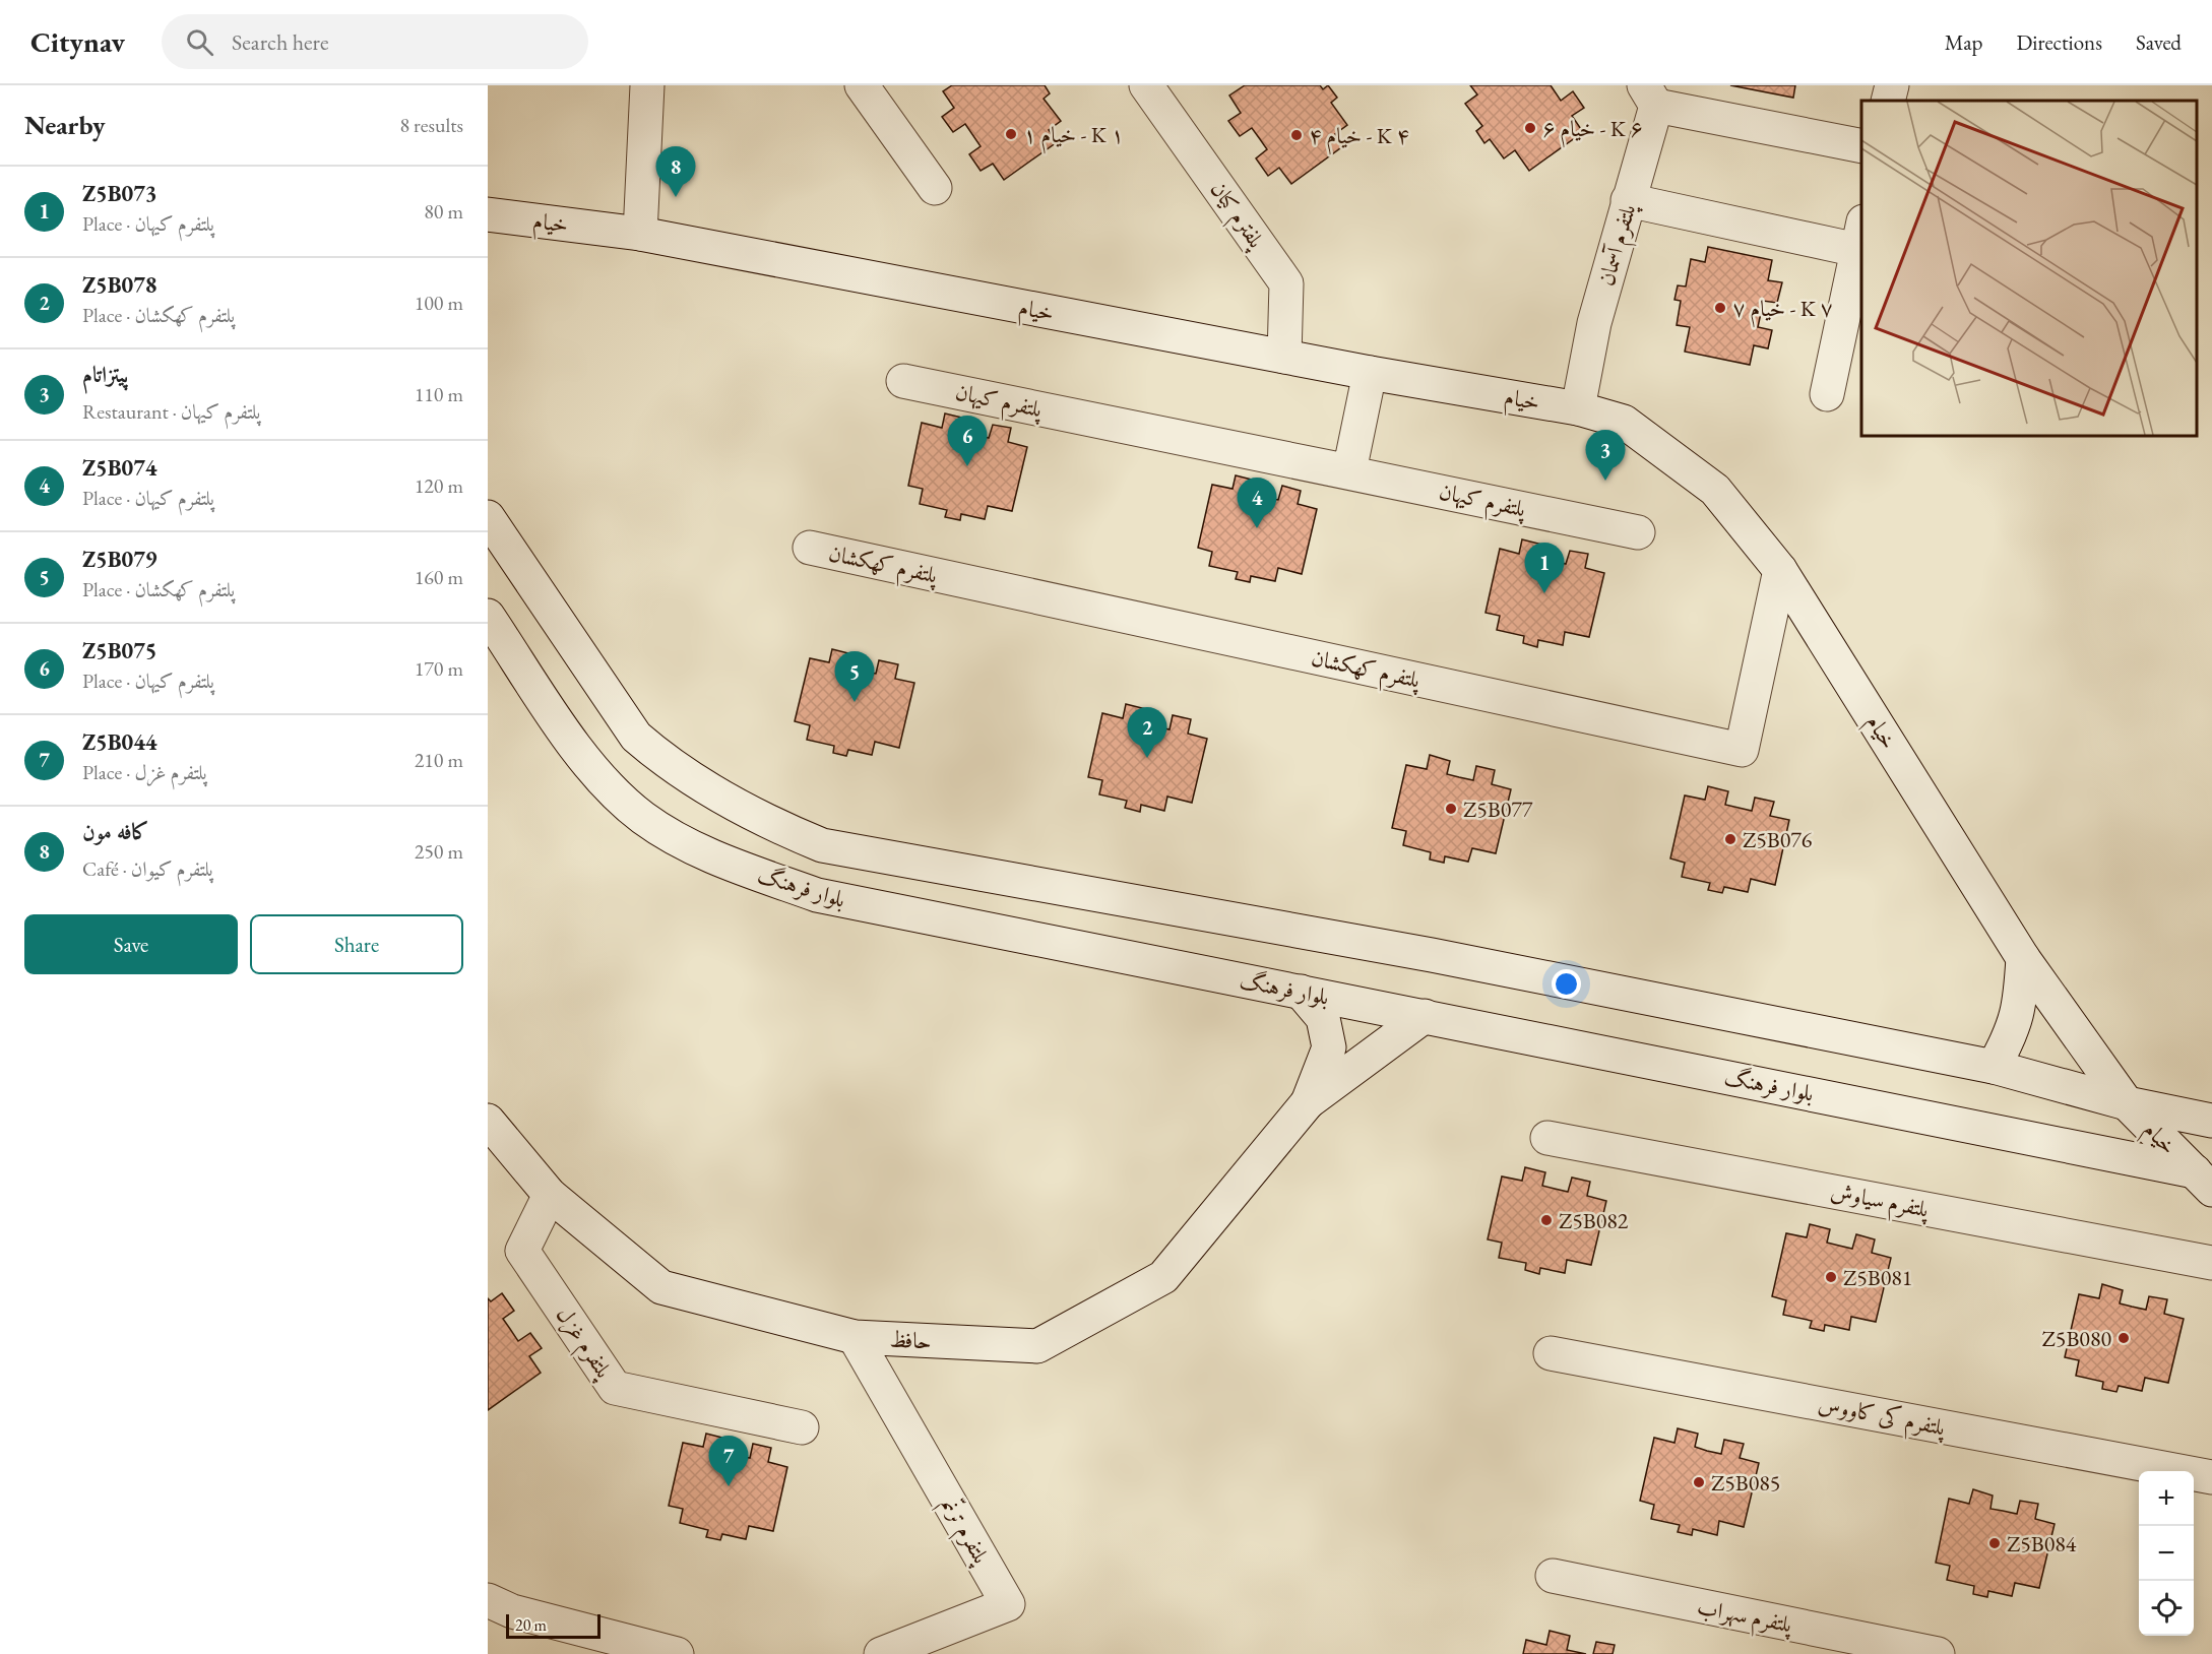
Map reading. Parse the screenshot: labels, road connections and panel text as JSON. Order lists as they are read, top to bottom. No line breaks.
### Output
{"streets":{"street":["پلفترم کیان","خیام","پلتفرم آسمان","پلتفرم کیهان","پلتفرم کهکشان","بلوار فرهنگ","پلتفرم سیاوش","حافظ","پلتفرم غزل","پلتفرم کی کاووس","پلتفرم ترنّم","پلتفرم سهراب"]},"crossings":[["پلفترم کیان","خیام"],["خیام","پلتفرم آسمان"],["خیام","پلتفرم کیهان"],["خیام","پلتفرم کهکشان"],["خیام","بلوار فرهنگ"],["حافظ","پلتفرم غزل"],["حافظ","پلتفرم ترنّم"]],"places":["خیام ۶ - K ۶","خیام ۱ - K ۱","خیام ۴ - K ۴","خیام ۷ - K ۷","Z5B077","Z5B076","Z5B082","Z5B081","Z5B080","Z5B085","Z5B084"],"scale_bar":"20 m","page":{"header":"Citynav","search":"Search here","nav":["Map","Directions","Saved"],"heading":["Nearby","8 results"],"pins":["8","6","3","4","1","5","2","7"],"list":[{"mark":"1","name":"Z5B073","note":"Place · پلتفرم کیهان","value":"80 m"},{"mark":"2","name":"Z5B078","note":"Place · پلتفرم کهکشان","value":"100 m"},{"mark":"3","name":"پیتزاتام","note":"Restaurant · پلتفرم کیهان","value":"110 m"},{"mark":"4","name":"Z5B074","note":"Place · پلتفرم کیهان","value":"120 m"},{"mark":"5","name":"Z5B079","note":"Place · پلتفرم کهکشان","value":"160 m"},{"mark":"6","name":"Z5B075","note":"Place · پلتفرم کیهان","value":"170 m"},{"mark":"7","name":"Z5B044","note":"Place · پلتفرم غزل","value":"210 m"},{"mark":"8","name":"کافه مون","note":"Café · پلتفرم کیوان","value":"250 m"}],"buttons":["Save","Share"],"map_buttons":["+","−"],"scale":"20 m"}}
